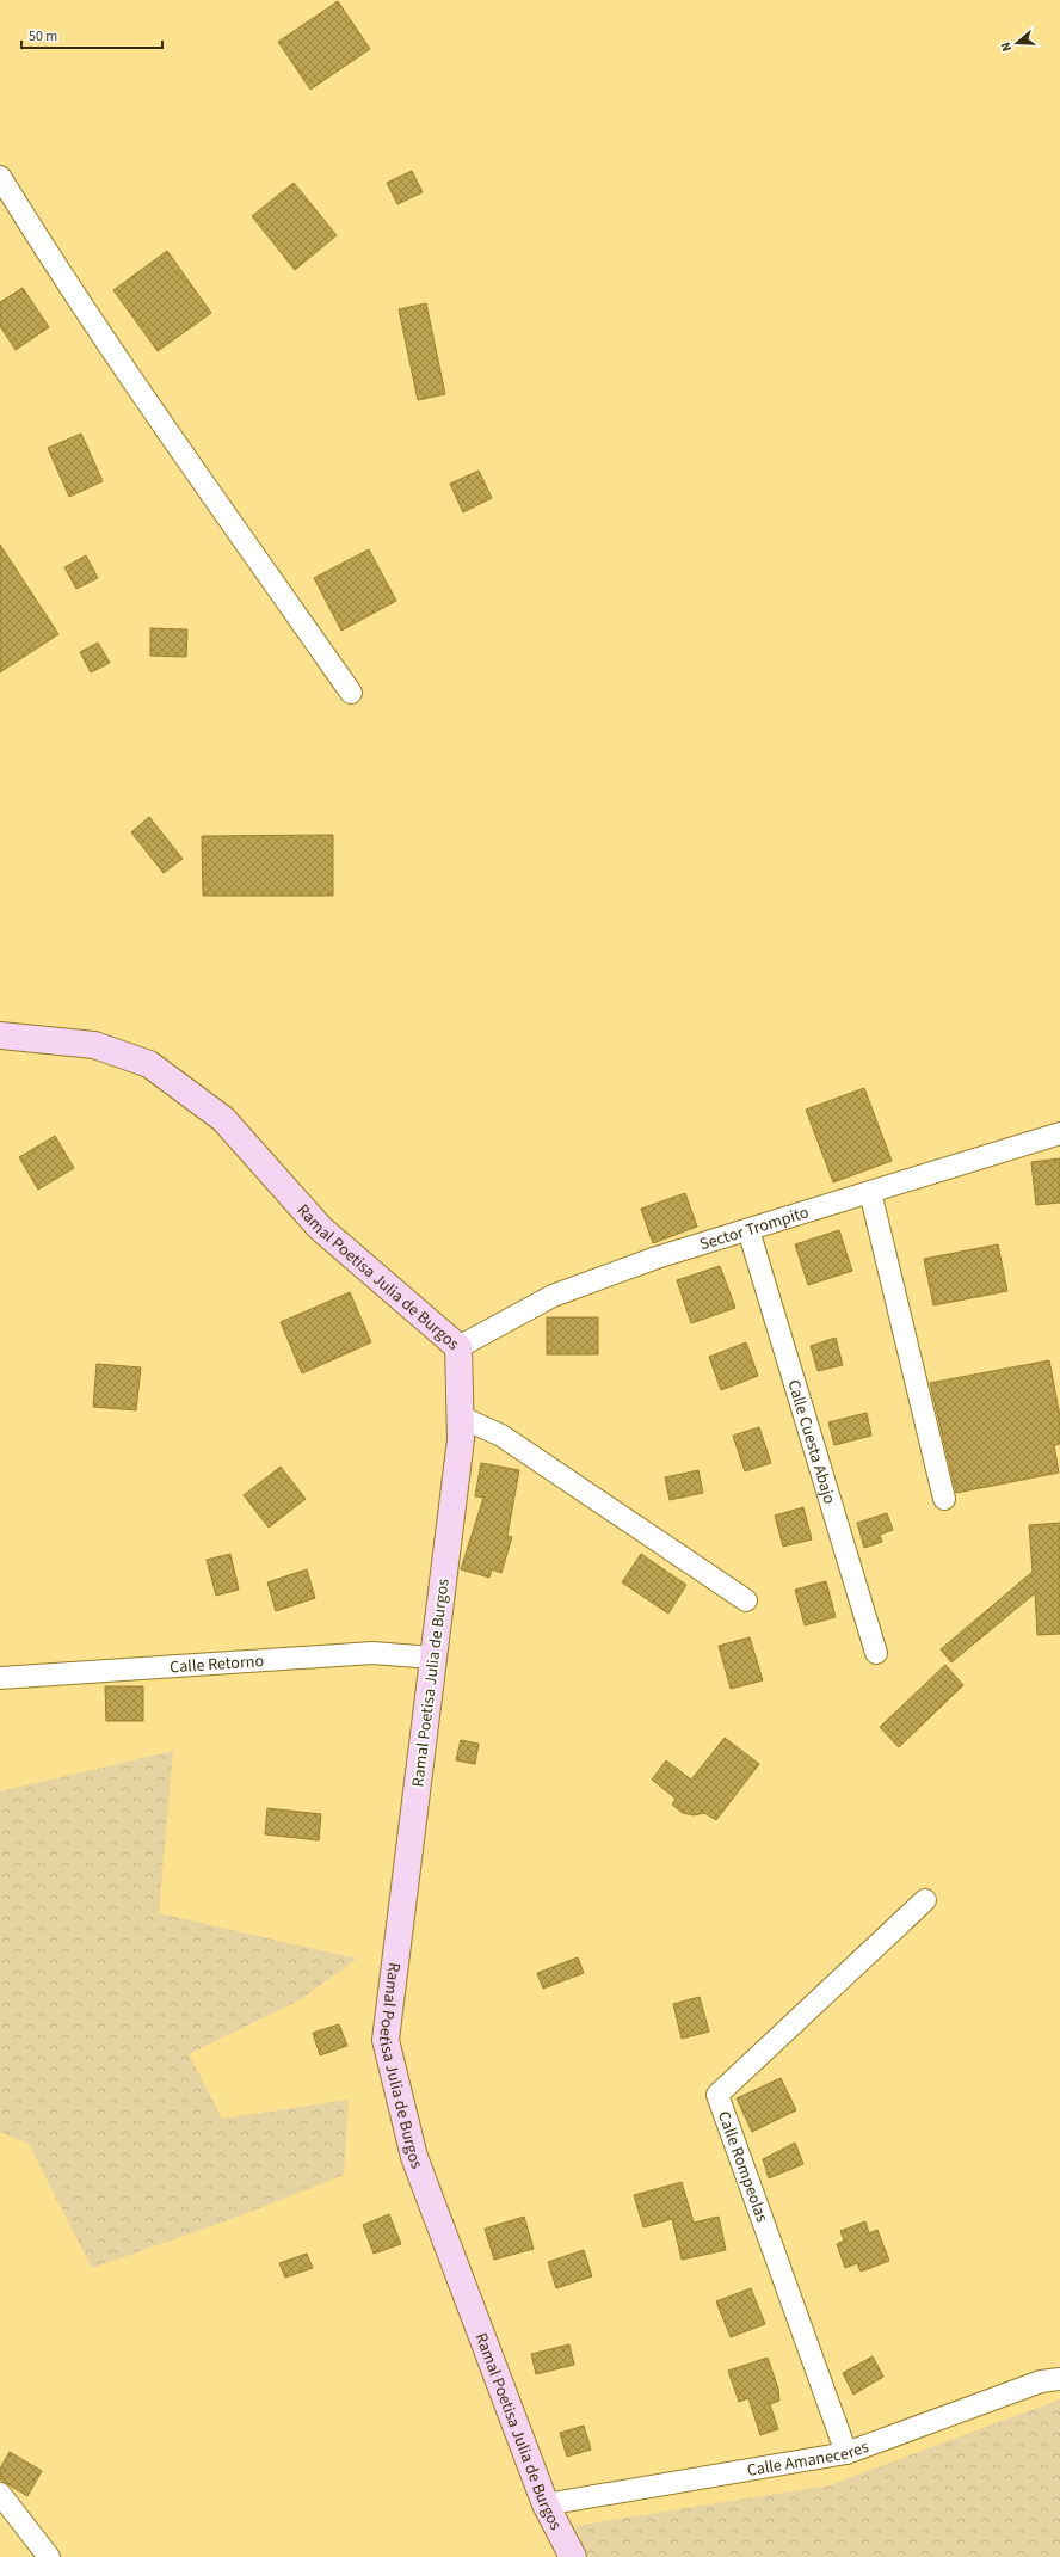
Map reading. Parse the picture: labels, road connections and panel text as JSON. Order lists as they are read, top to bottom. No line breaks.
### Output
{"streets":{"street":["Sector Trompito","Ramal Poetisa Julia de Burgos","Calle Cuesta Abajo","Calle Retorno","Calle Rompeolas","Calle Amaneceres"]},"crossings":[["Sector Trompito","Ramal Poetisa Julia de Burgos"],["Sector Trompito","Calle Cuesta Abajo"],["Ramal Poetisa Julia de Burgos","Calle Retorno"],["Ramal Poetisa Julia de Burgos","Calle Amaneceres"],["Calle Rompeolas","Calle Amaneceres"]],"scale_bar":"50 m","north":"left"}
